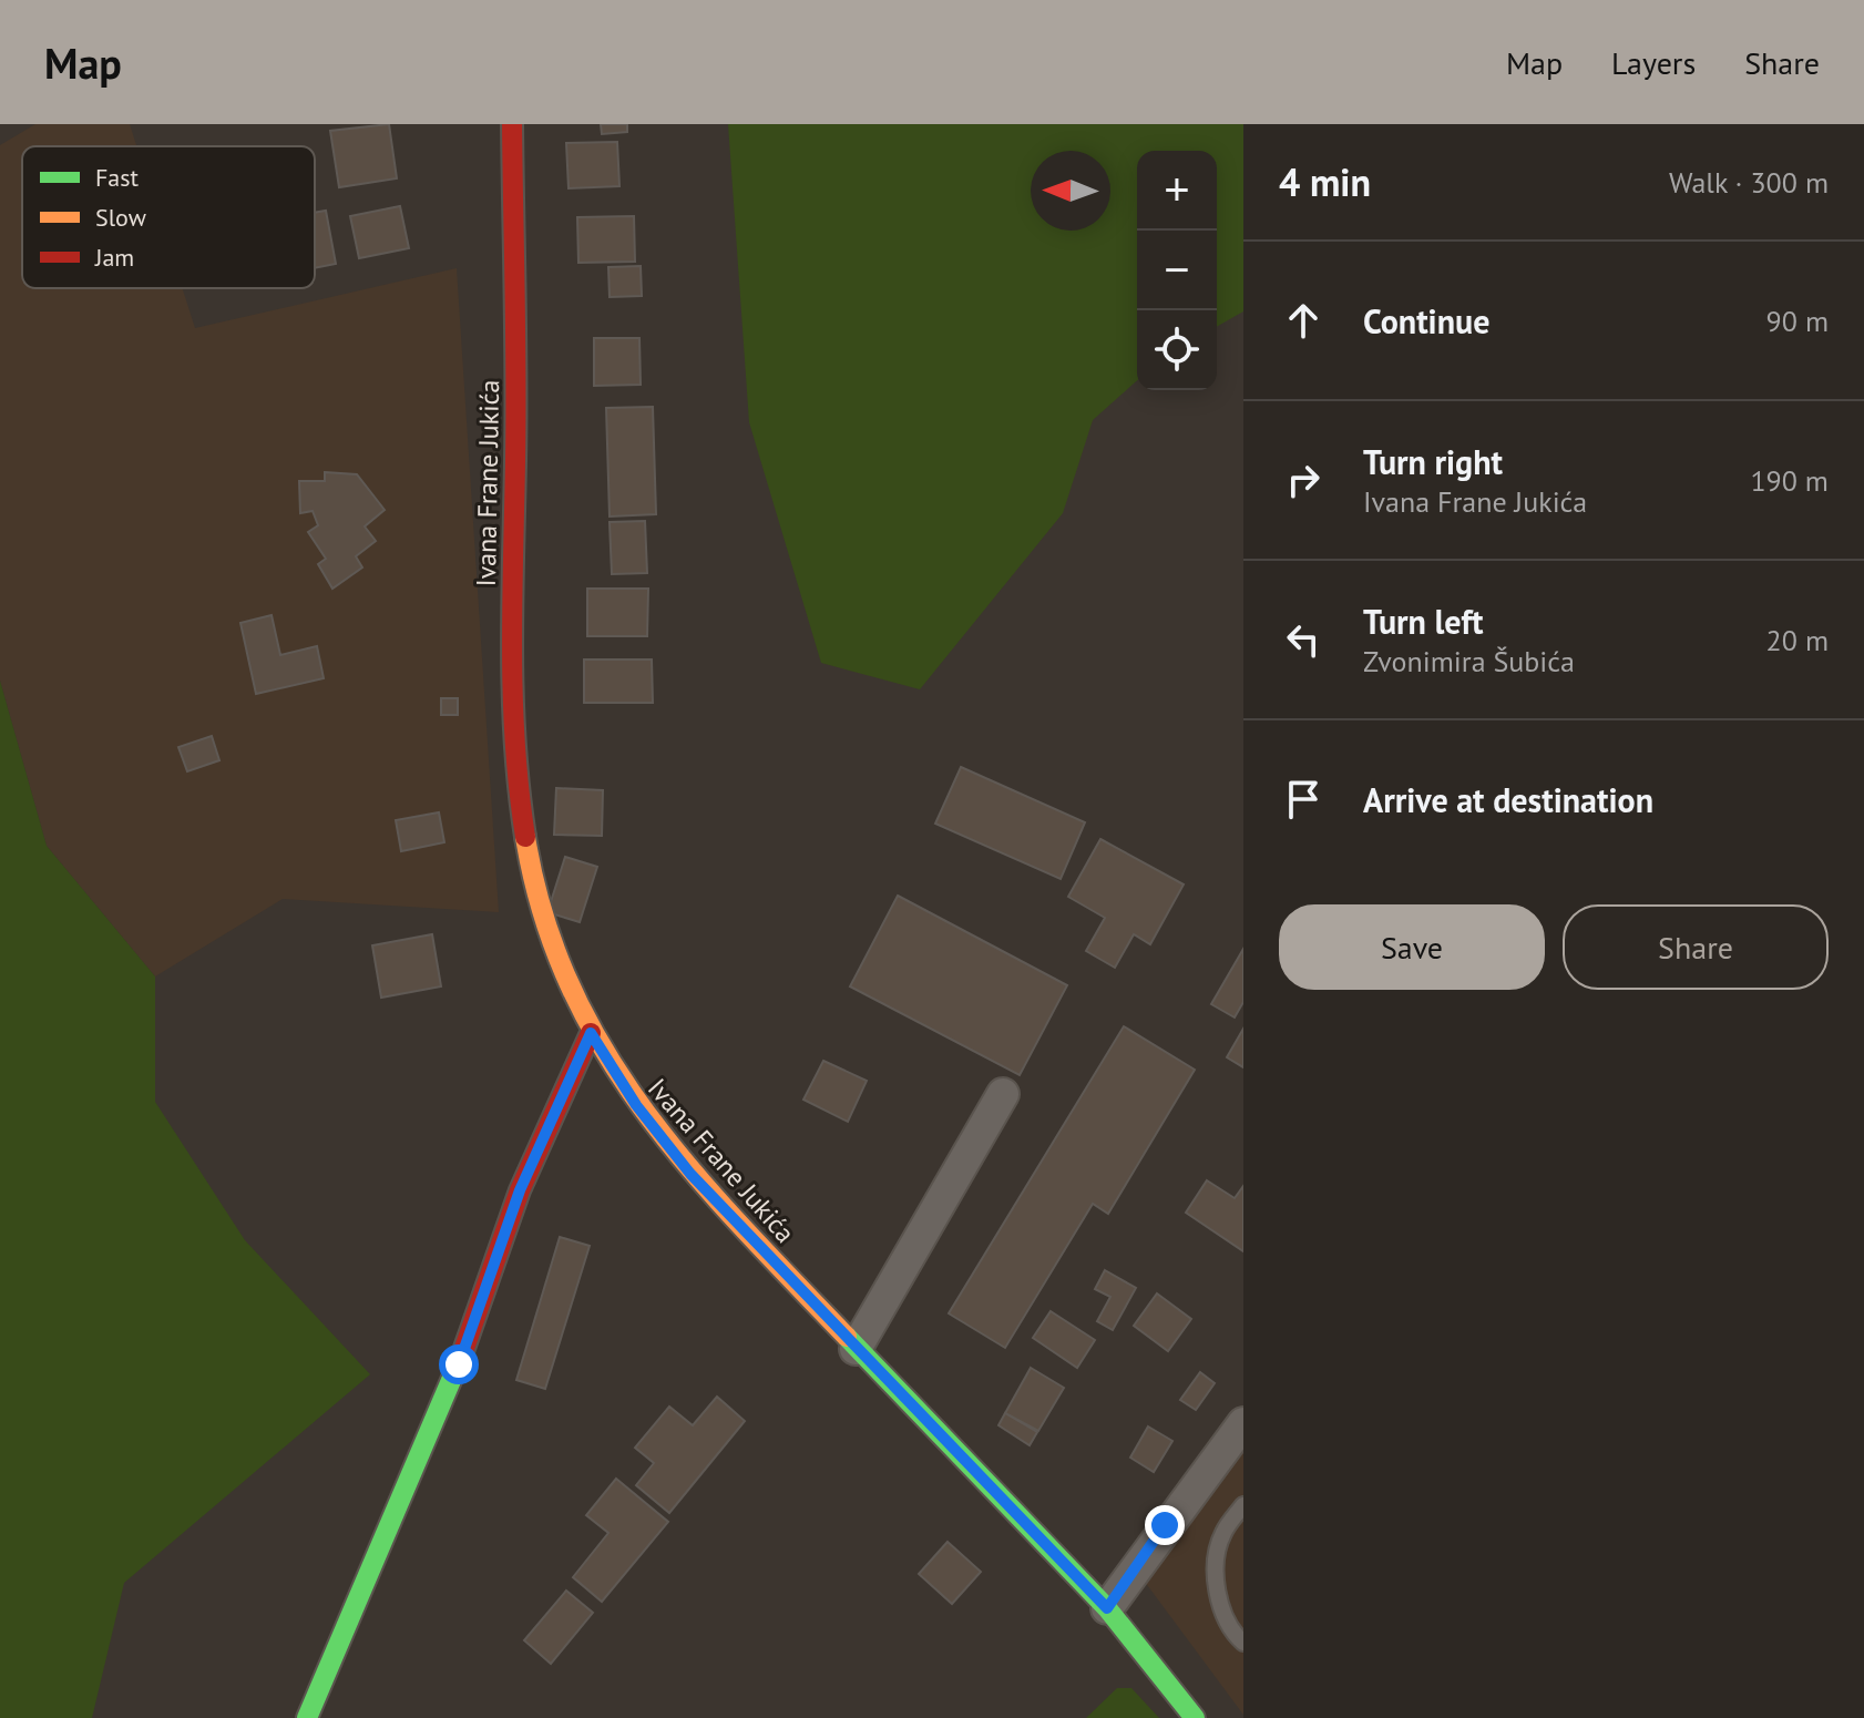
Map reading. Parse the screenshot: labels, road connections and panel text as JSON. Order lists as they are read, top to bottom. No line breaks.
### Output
{"streets":{"street":["Ivana Frane Jukića"]},"legend":["Fast","Slow","Jam"],"north":"left","page":{"header":"Map","nav":["Map","Layers","Share"],"heading":["4 min","Walk · 300 m"],"map_buttons":["+","−"],"list":[["Continue","90 m"],["Turn right","Ivana Frane Jukića","190 m"],["Turn left","Zvonimira Šubića","20 m"],"Arrive at destination"],"buttons":["Save","Share"]}}
